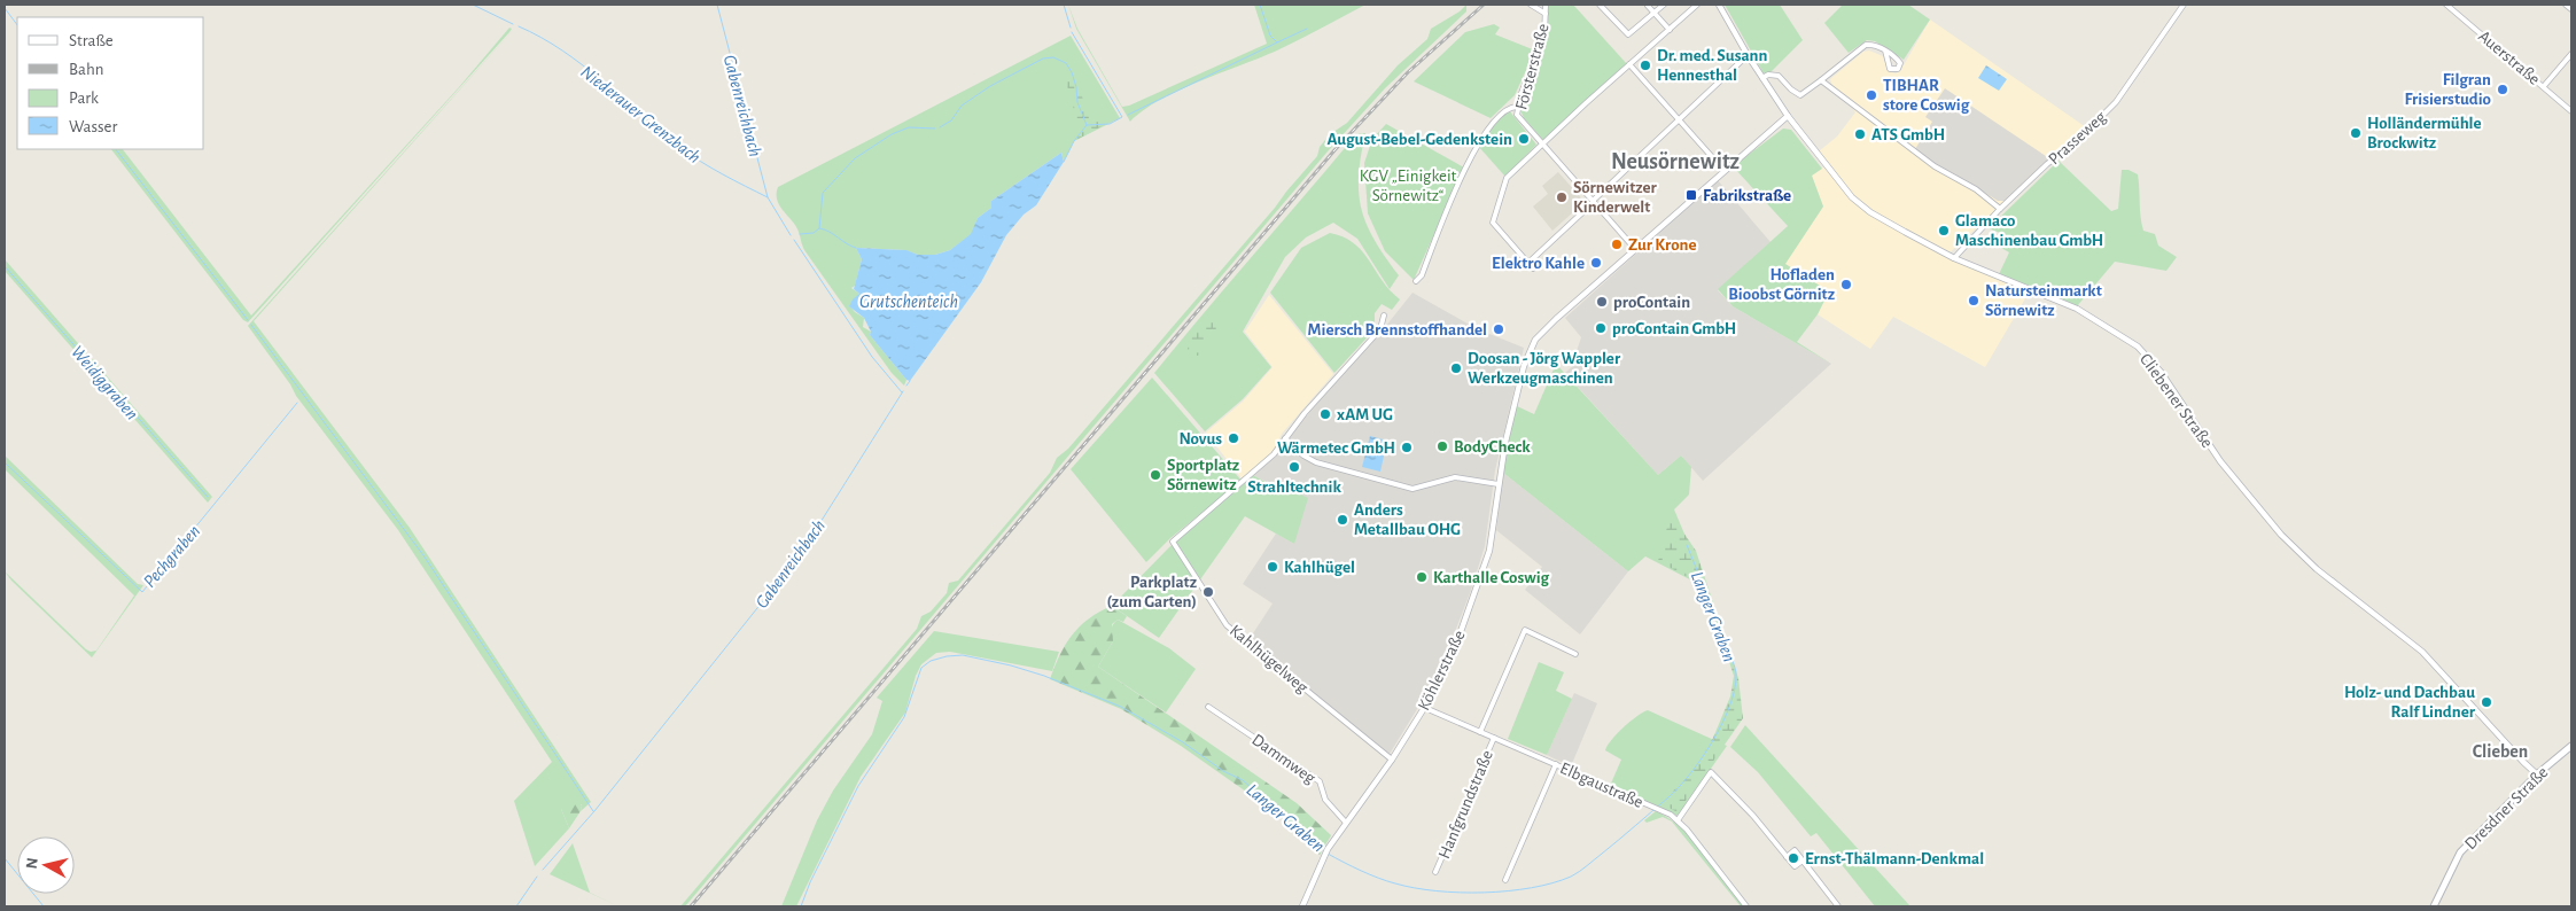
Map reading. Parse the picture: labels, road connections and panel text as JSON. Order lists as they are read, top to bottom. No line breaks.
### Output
{"streets":{"main road":["Dresdner Straße"],"street":["Auerstraße","Försterstraße","Prasseweg","Cliebener Straße","Kahlhügelweg","Köhlerstraße","Dammweg","Elbgaustraße","Hanfgrundstraße"]},"crossings":[["Försterstraße","Köhlerstraße"],["Prasseweg","Cliebener Straße"],["Cliebener Straße","Dresdner Straße"],["Kahlhügelweg","Köhlerstraße"],["Köhlerstraße","Dammweg"],["Köhlerstraße","Elbgaustraße"],["Elbgaustraße","Hanfgrundstraße"]],"districts":["Neusörnewitz","Clieben"],"water":["Gabenreichbach","Niederauer Grenzbach","Grutschenteich","Weidiggraben","Pechgraben","Langer Graben"],"parks":["KGV „Einigkeit Sörnewitz“"],"places":{"other":["Dr. med. Susann Hennesthal","Filgran Frisierstudio","TIBHAR store Coswig","Holländermühle Brockwitz","ATS GmbH","August-Bebel-Gedenkstein","Sörnewitzer Kinderwelt","Glamaco Maschinenbau GmbH","Zur Krone","Elektro Kahle","Hofladen Bioobst Görnitz","Natursteinmarkt Sörnewitz","proContain","proContain GmbH","Miersch Brennstoffhandel","Doosan - Jörg Wappler Werkzeugmaschinen","xAM UG","Novus","BodyCheck","Wärmetec GmbH","Strahltechnik","Sportplatz Sörnewitz","Anders Metallbau OHG","Kahlhügel","Karthalle Coswig","Parkplatz (zum Garten)","Holz- und Dachbau Ralf Lindner","Ernst-Thälmann-Denkmal"],"transit":["Fabrikstraße"]},"legend":["Straße","Bahn","Park","Wasser"],"north":"left"}
